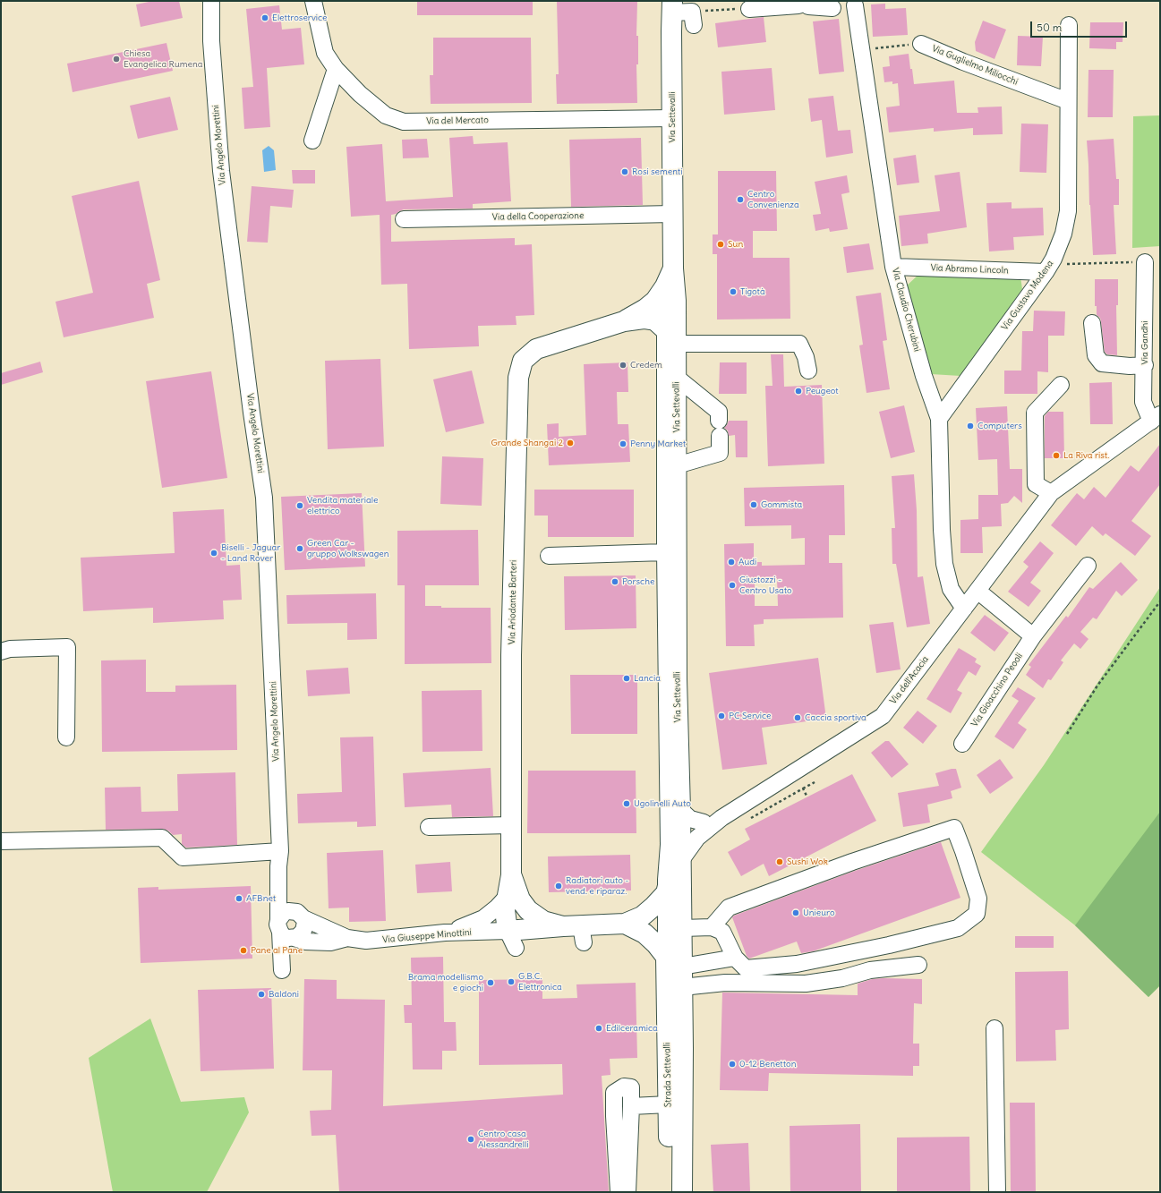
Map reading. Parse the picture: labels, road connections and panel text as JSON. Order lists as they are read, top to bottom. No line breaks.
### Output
{"streets":{"main road":["Via Settevalli","Via Ariodante Barteri","Strada Settevalli"],"street":["Via Guglielmo Miliocchi","Via del Mercato","Via Angelo Morettini","Via della Cooperazione","Via Abramo Lincoln","Via Gustavo Modena","Via Claudio Cherubini","Via Gandhi","Via dell'Acacia","Via Gioacchino Peooli","Via Giuseppe Minottini"]},"crossings":[["Via Guglielmo Miliocchi","Via Gustavo Modena"],["Via Settevalli","Via del Mercato"],["Via Settevalli","Via della Cooperazione"],["Via Settevalli","Strada Settevalli"],["Via Angelo Morettini","Via Giuseppe Minottini"],["Via Abramo Lincoln","Via Gustavo Modena"],["Via Abramo Lincoln","Via Claudio Cherubini"],["Via Gustavo Modena","Via Claudio Cherubini"],["Via Claudio Cherubini","Via dell'Acacia"],["Via Gandhi","Via dell'Acacia"]],"places":["Elettroservice","Chiesa Evangelica Rumena","Rosi sementi","Centro Convenienza","Sun","Tigotà","Credem","Peugeot","Computers","Grande Shangai 2","Penny Market","La Riva rist.","Gommista","Vendita materiale elettrico","Green Car - gruppo Wolkswagen","Biselli - Jaguar - Land Rover","Audi","Porsche","Giustozzi - Centro Usato","Lancia","PC Service","Caccia sportiva","Ugolinelli Auto","Sushi Wok","Radiatori auto - vend. e riparaz.","AFBnet","Unieuro","Pane al Pane","G.B.C. Elettronica","Brama modellismo e giochi","Baldoni","Edilceramica","0-12 Benetton","Centro casa Alessandrelli"],"scale_bar":"50 m"}
